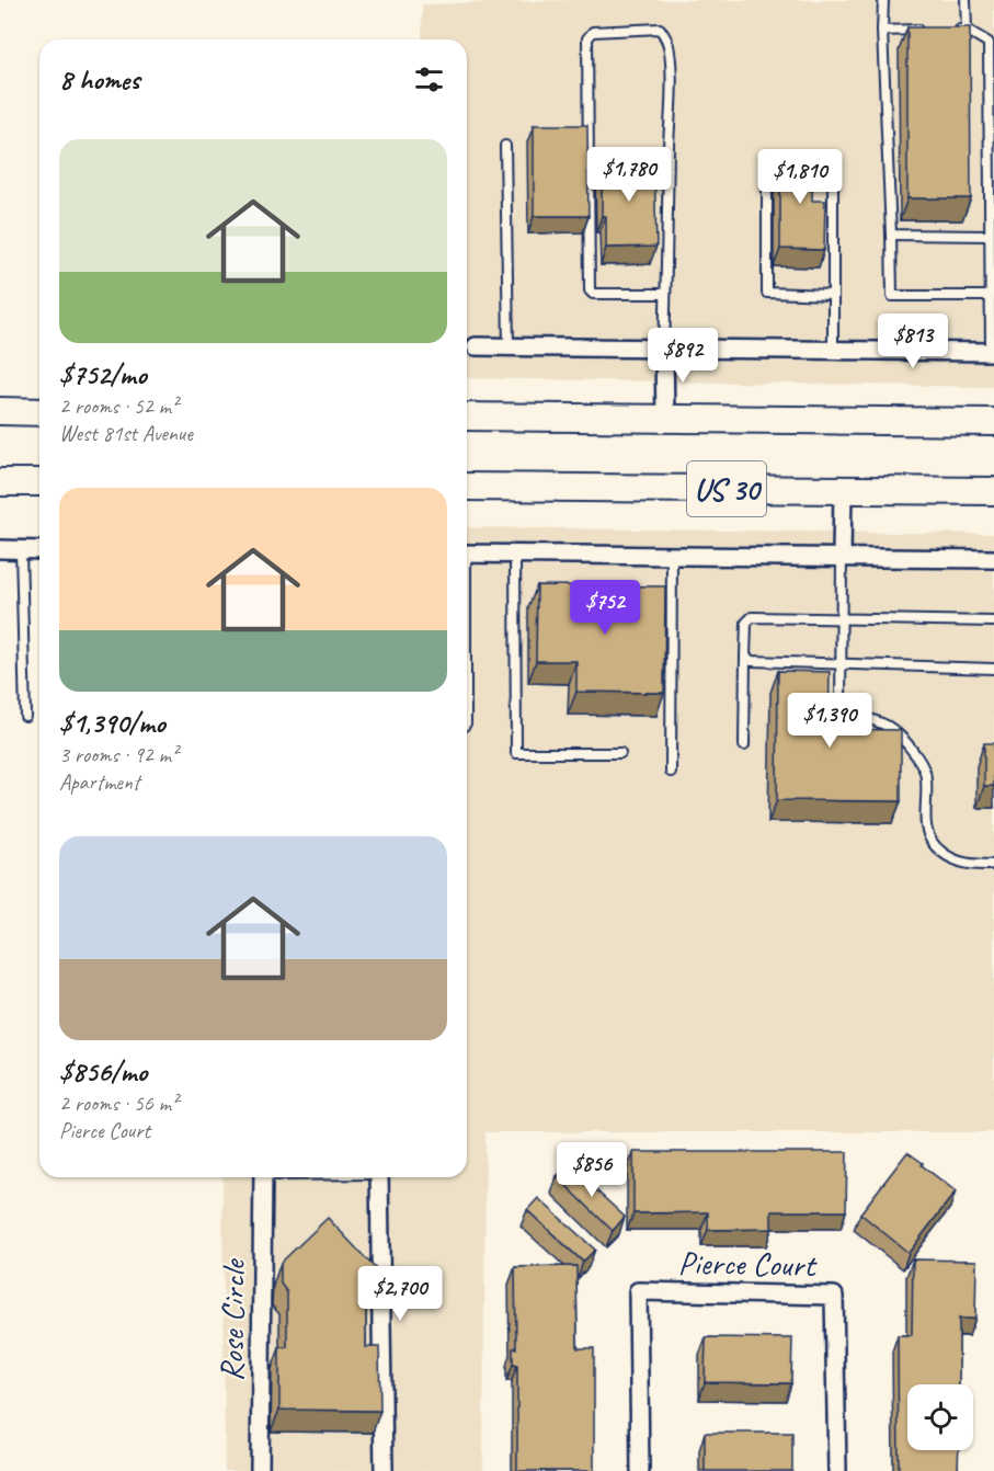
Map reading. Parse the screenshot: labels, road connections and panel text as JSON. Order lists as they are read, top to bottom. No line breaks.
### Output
{"streets":{"main road":["US 30"],"street":["Pierce Court","Rose Circle"]},"page":{"heading":"8 homes","list":[{"name":"$752/mo","note":"2 rooms · 52 m² · West 81st Avenue"},{"name":"$1,390/mo","note":"3 rooms · 92 m² · Apartment"},{"name":"$856/mo","note":"2 rooms · 56 m² · Pierce Court"}],"price":["$1,780","$1,810","$813","$892","$752","$1,390","$856","$2,700"]}}
